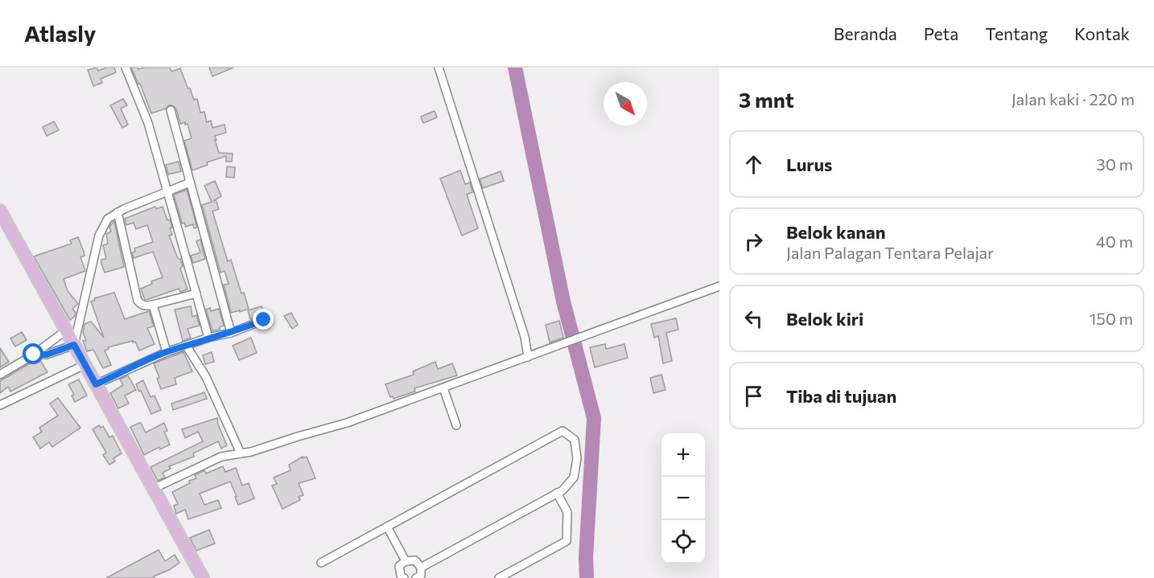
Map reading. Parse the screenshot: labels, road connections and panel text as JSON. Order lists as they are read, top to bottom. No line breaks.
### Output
{"north":"bottom right","page":{"header":"Atlasly","nav":["Beranda","Peta","Tentang","Kontak"],"heading":["3 mnt","Jalan kaki · 220 m"],"list":[["Lurus","30 m"],["Belok kanan","Jalan Palagan Tentara Pelajar","40 m"],["Belok kiri","150 m"],"Tiba di tujuan"],"map_buttons":["+","−"]}}
